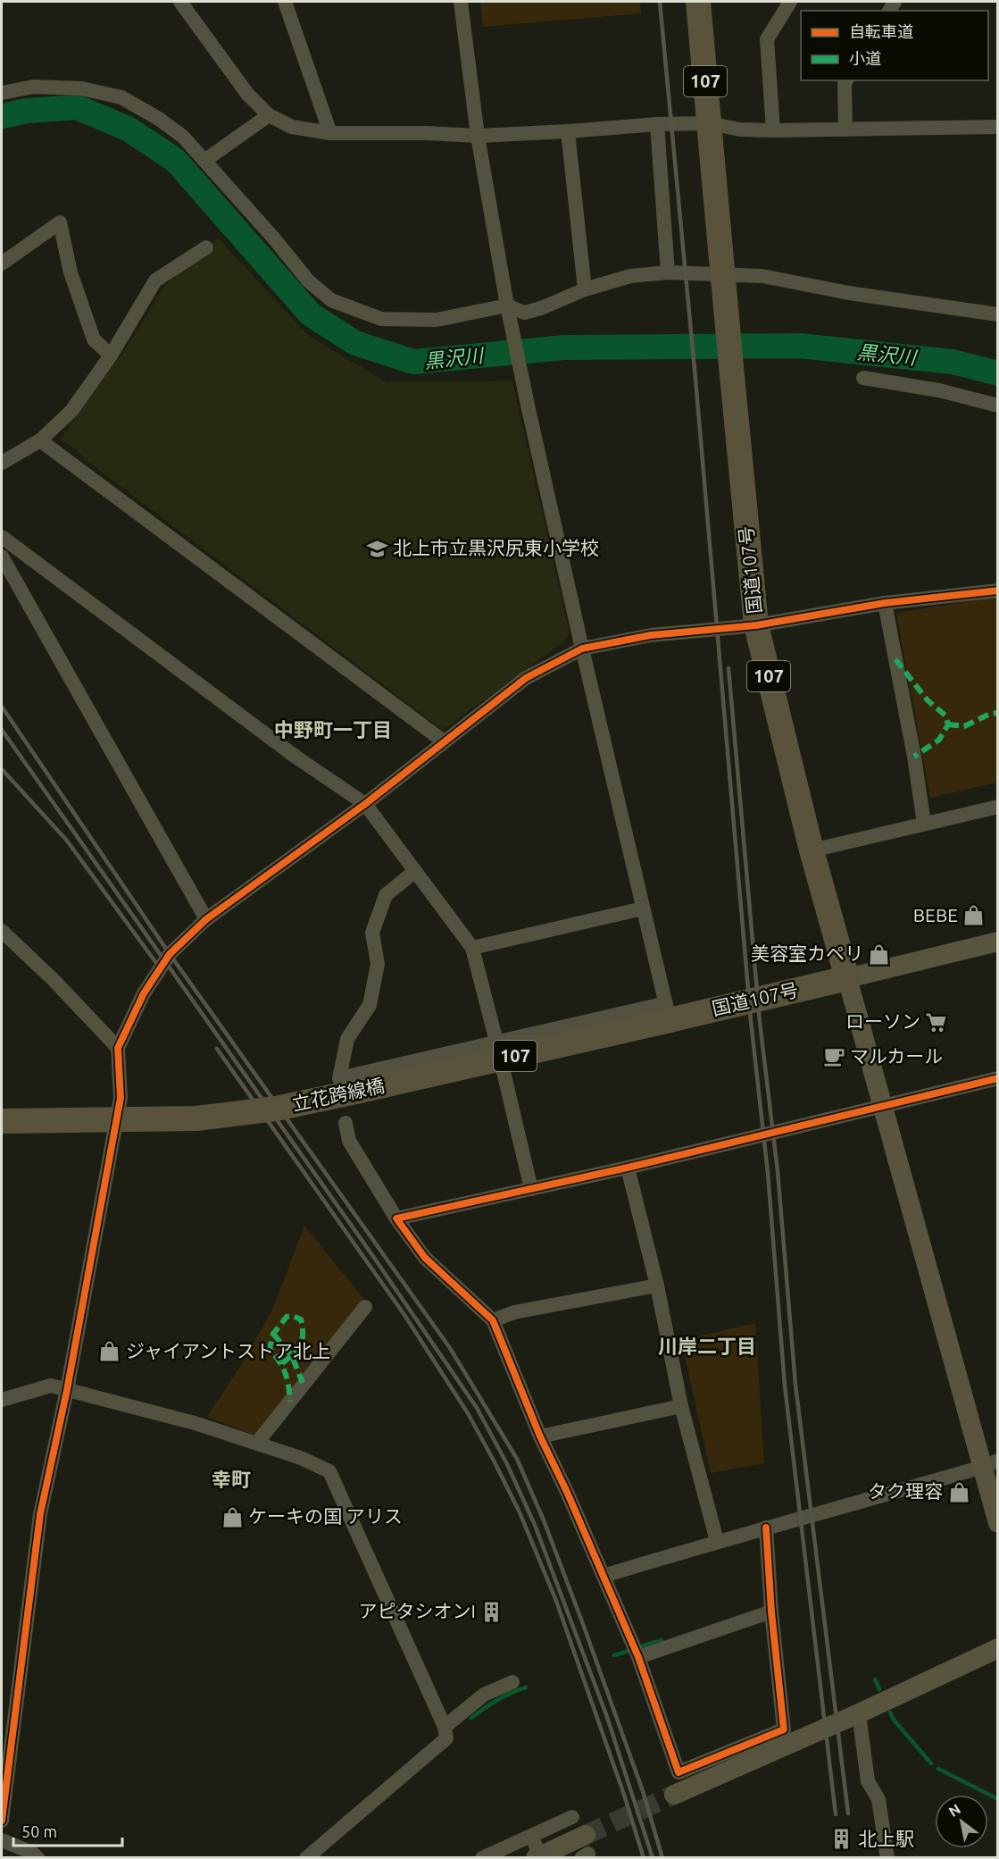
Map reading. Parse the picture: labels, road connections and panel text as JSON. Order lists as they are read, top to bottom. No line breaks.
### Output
{"streets":{"highway":["107","国道107号","立花跨線橋"]},"crossings":[["国道107号","立花跨線橋"]],"districts":["中野町一丁目","川岸二丁目","幸町"],"water":["黒沢川"],"places":{"school or university":["北上市立黒沢尻東小学校"],"shop":["BEBE","美容室カペリ","ジャイアントストア北上","タク理容","ケーキの国 アリス"],"supermarket":["ローソン"],"cafe":["マルカール"],"building":["アピタシオンI","北上駅"]},"legend":["自転車道","小道"],"scale_bar":"50 m","north":"top left"}
